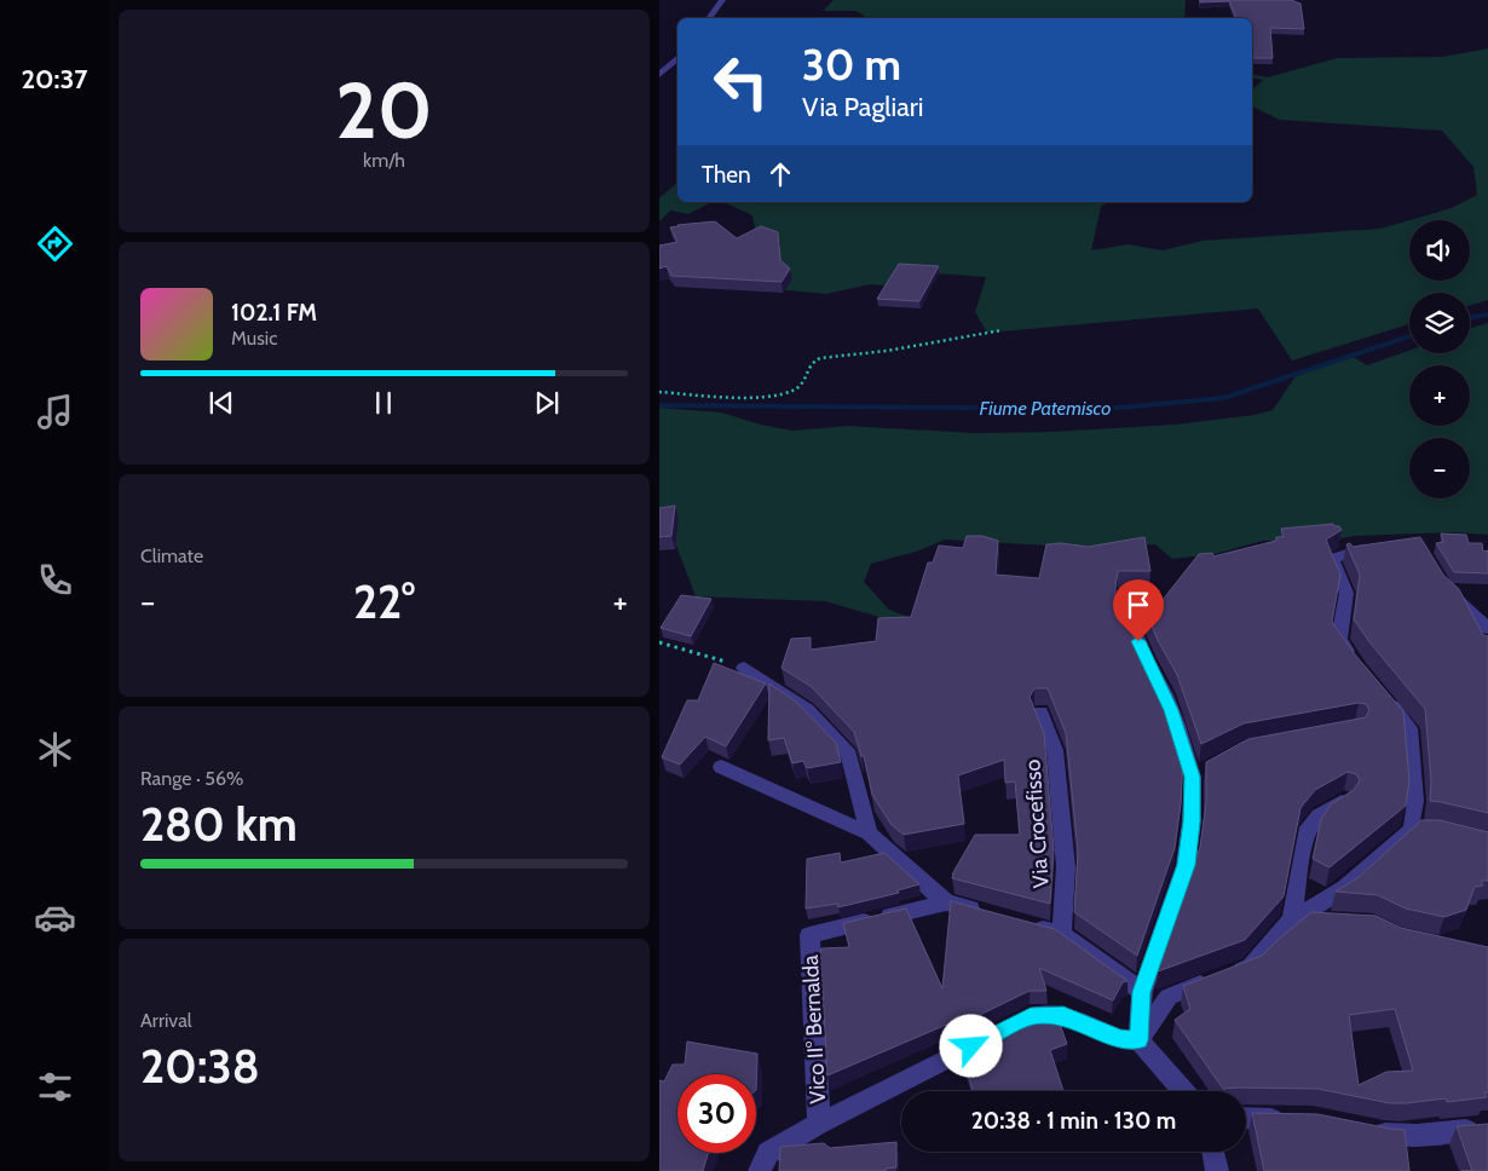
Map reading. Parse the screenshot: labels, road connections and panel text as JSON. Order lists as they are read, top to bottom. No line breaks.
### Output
{"streets":{"street":["Via Crocefisso","Vico II° Bernalda"]},"water":["Fiume Patemisco"],"page":{"tabs":"20:37","tile":[["20","km/h"],"Climate",["Range · 56%","280 km"],["Arrival","20:38"]],"turn":["30 m","Via Pagliari"],"then":"Then","map_buttons":["+","−"],"song":["102.1 FM","Music"],"heat":["−","22°","+"],"limit":"30","trip":"20:38 · 1 min · 130 m"}}
